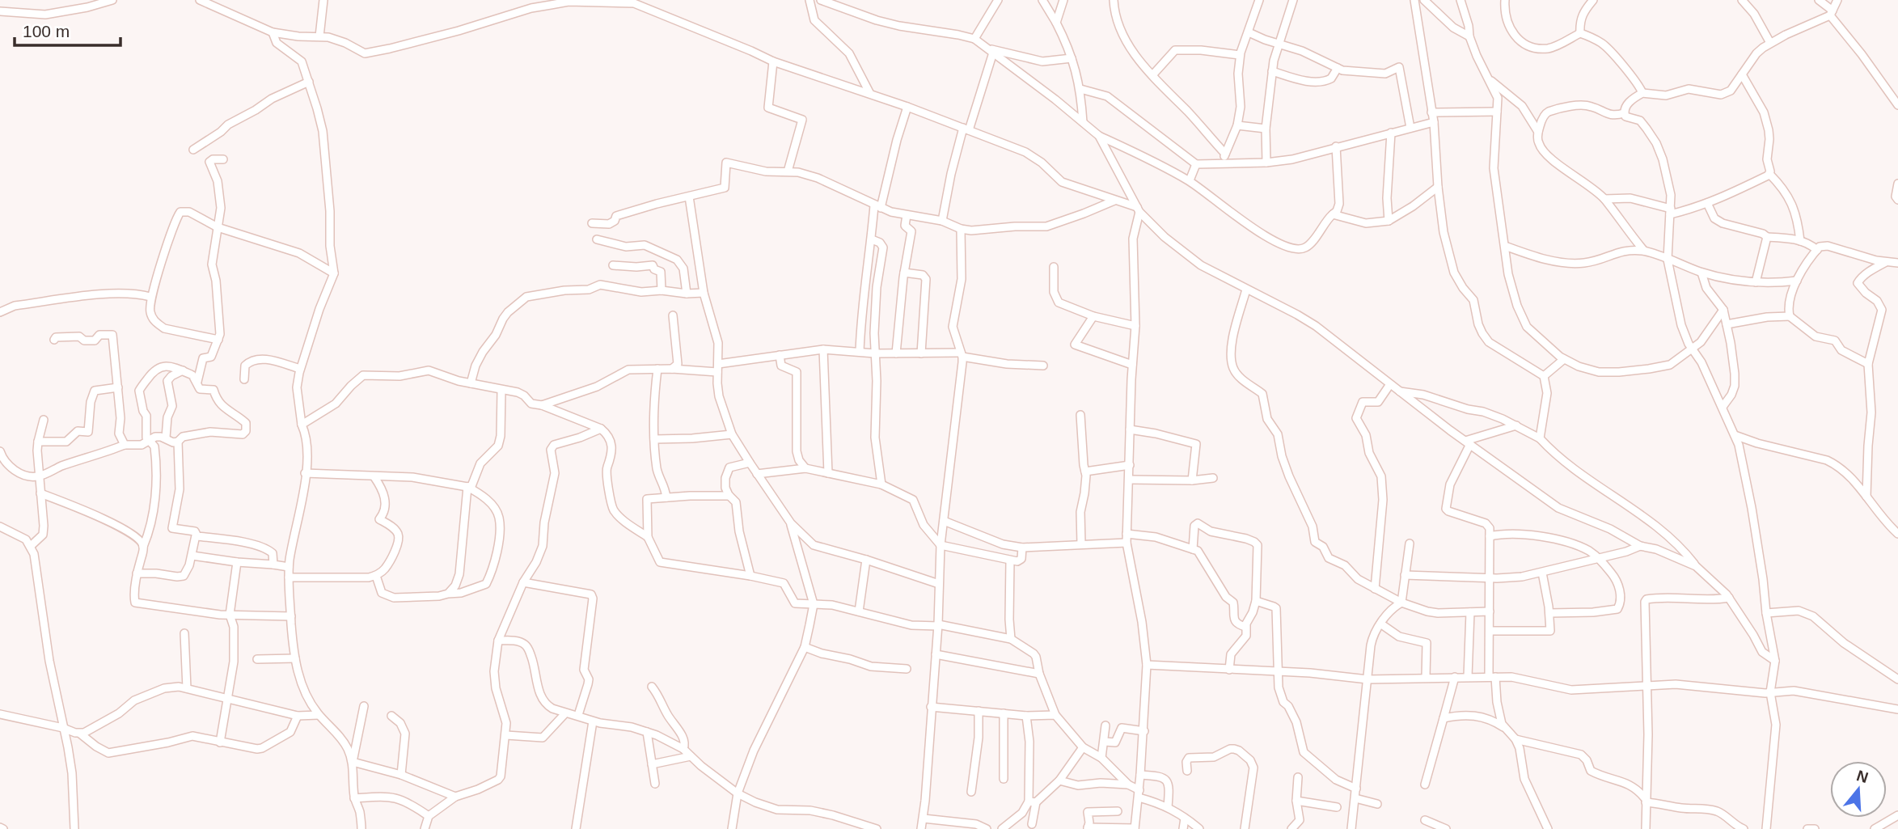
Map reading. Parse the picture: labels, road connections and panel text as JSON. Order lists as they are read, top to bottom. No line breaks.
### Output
{"scale_bar":"100 m","north":"top"}
